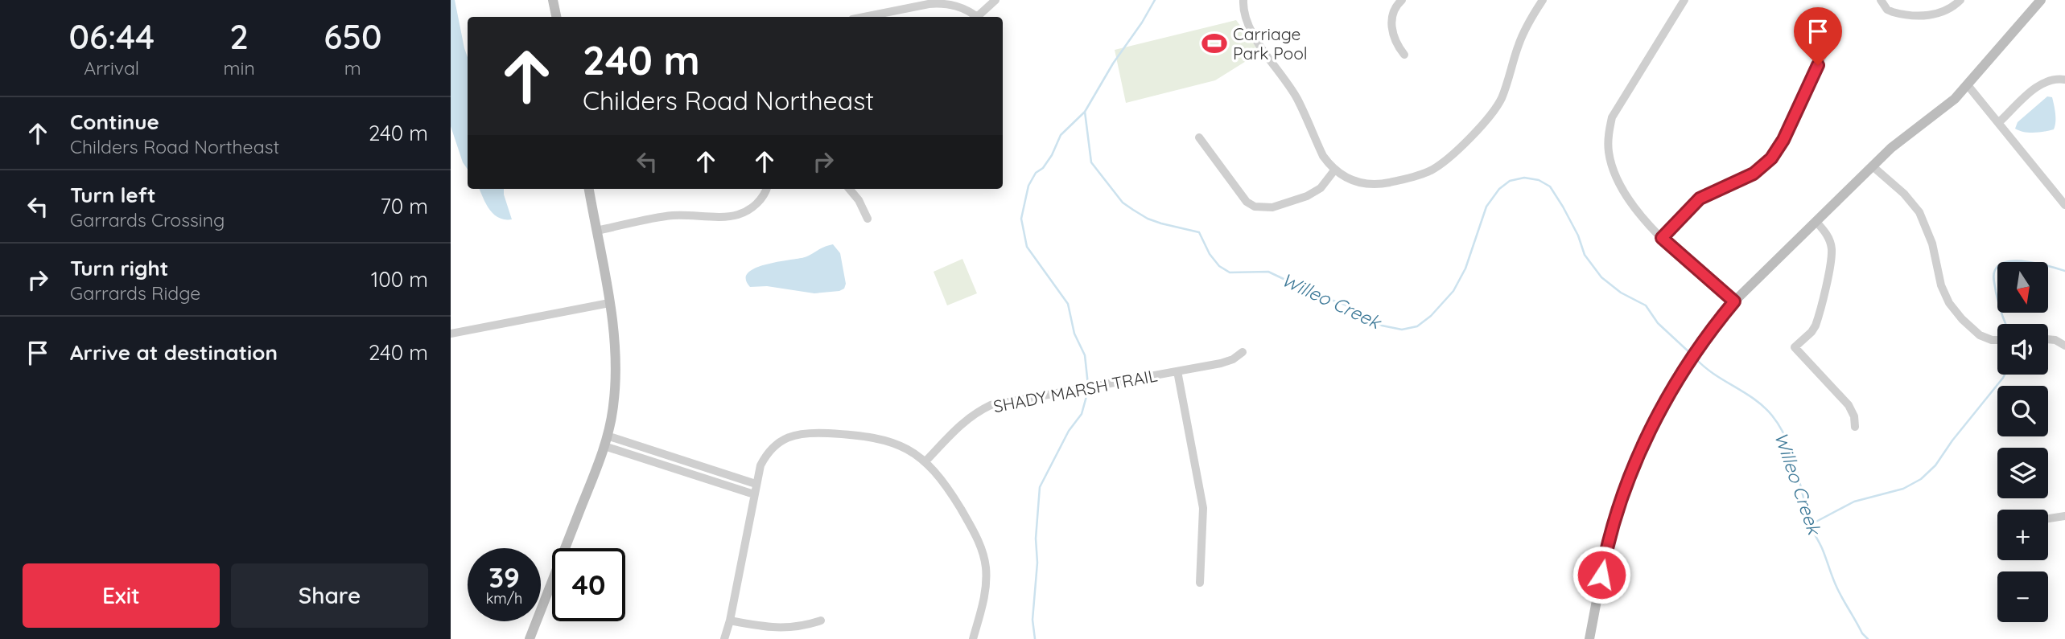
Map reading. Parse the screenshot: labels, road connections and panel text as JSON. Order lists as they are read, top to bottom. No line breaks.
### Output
{"streets":{"street":["SHADY MARSH TRAIL"]},"water":["Willeo Creek"],"places":{"sports":["Carriage Park Pool"]},"north":"bottom","page":{"eta":["06:44","Arrival","2","min","650","m"],"turn":["240 m","Childers Road Northeast"],"list":[{"name":"Continue","note":"Childers Road Northeast","value":"240 m"},{"name":"Turn left","note":"Garrards Crossing","value":"70 m"},{"name":"Turn right","note":"Garrards Ridge","value":"100 m"},{"name":"Arrive at destination","value":"240 m"}],"map_buttons":["+","−"],"speed":"39 km/h","limit":"40","buttons":["Exit","Share"]}}
